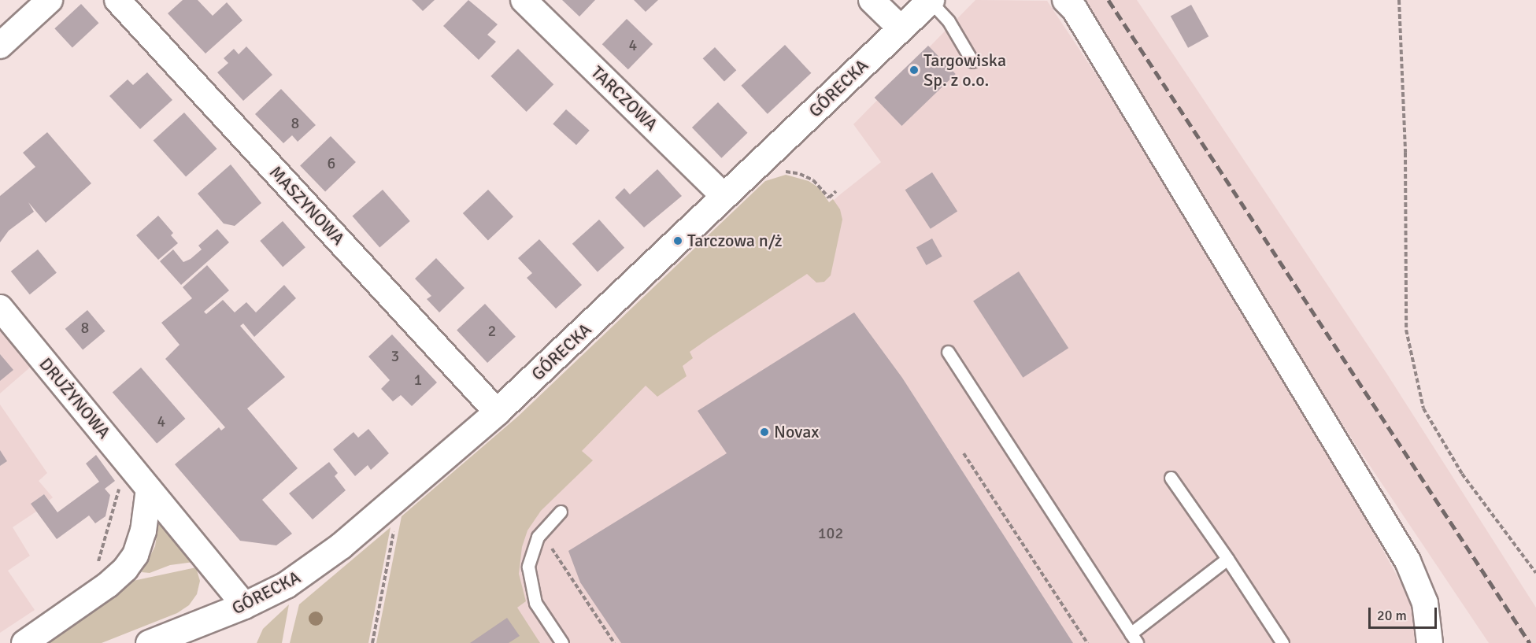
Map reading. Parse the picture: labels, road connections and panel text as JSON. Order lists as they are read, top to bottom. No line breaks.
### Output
{"streets":{"street":["GÓRECKA","TARCZOWA","MASZYNOWA","DRUŻYNOWA"]},"crossings":[["GÓRECKA","TARCZOWA"],["GÓRECKA","MASZYNOWA"],["GÓRECKA","DRUŻYNOWA"]],"places":["Targowiska Sp. z o.o.","Tarczowa n/ż","Novax"],"house_numbers":["4","8","6","8","2","3","1","4","102"],"scale_bar":"20 m"}
